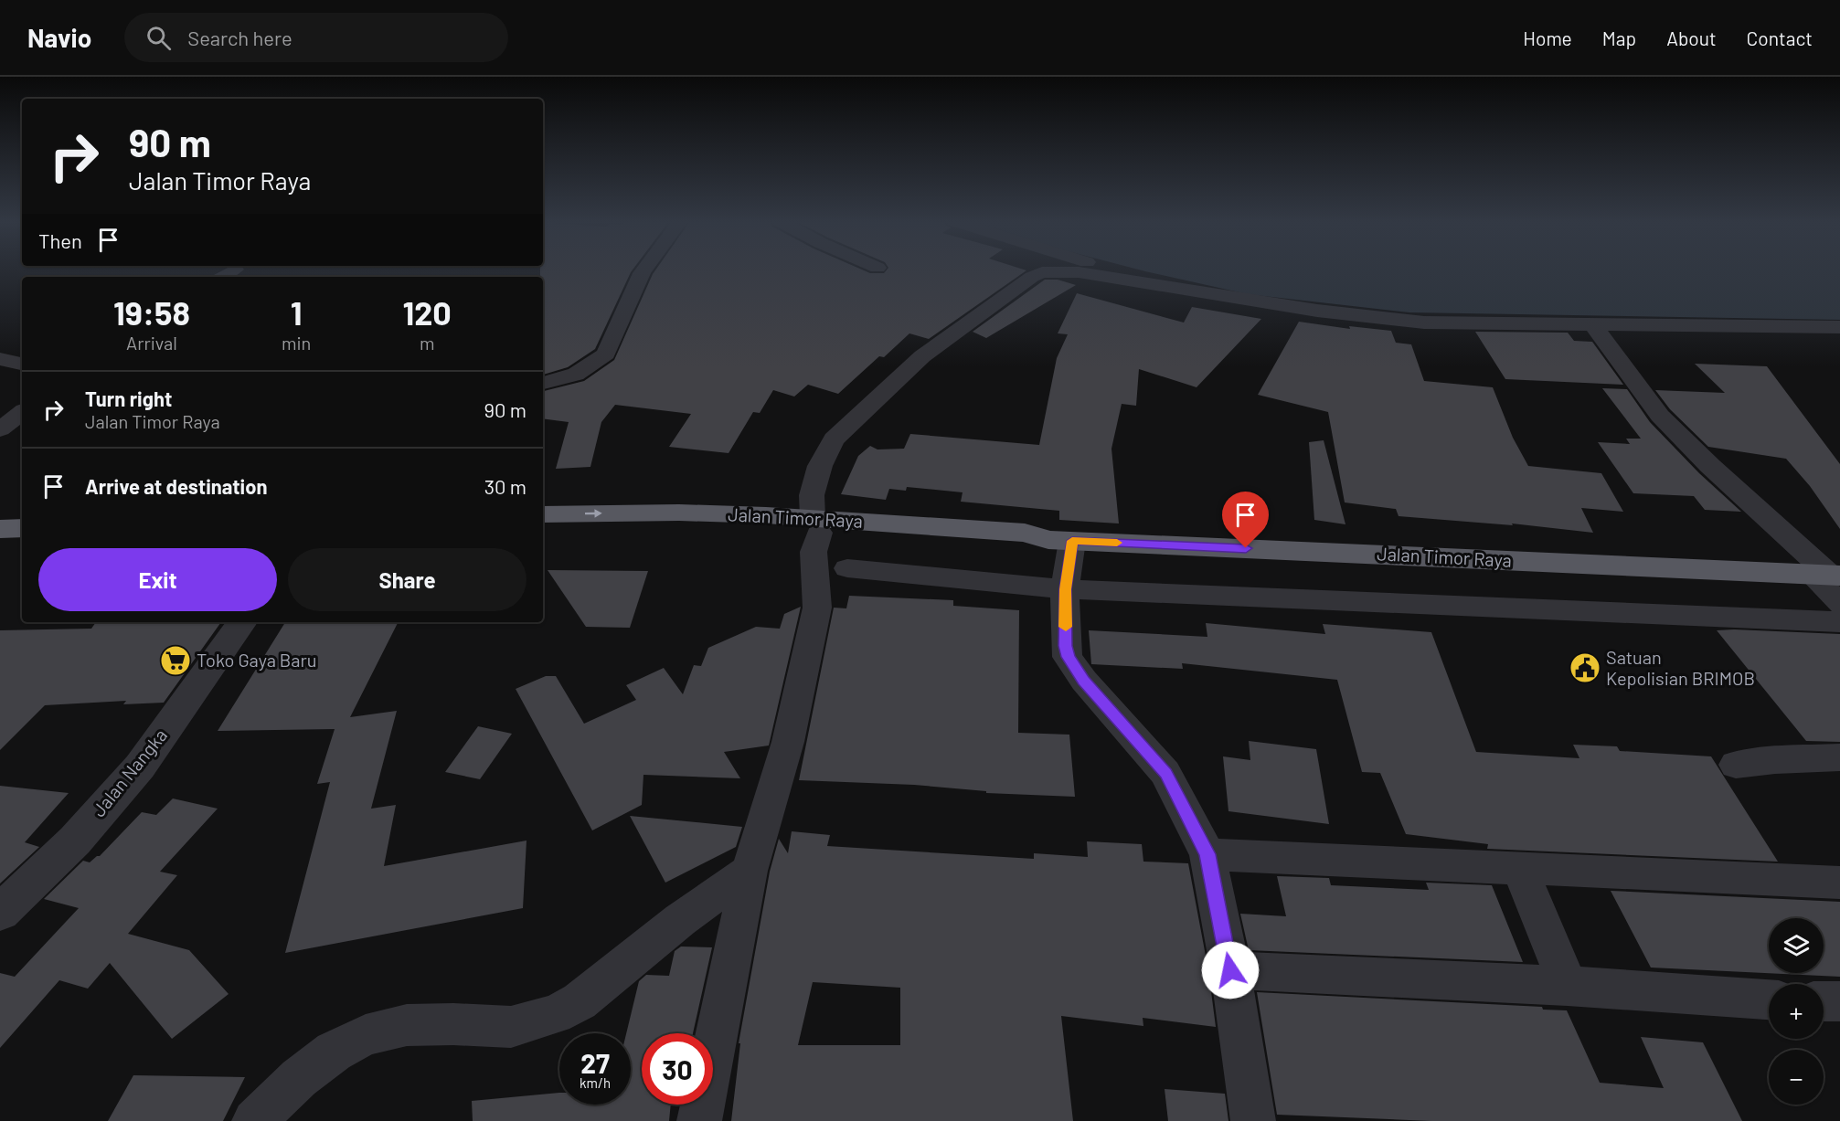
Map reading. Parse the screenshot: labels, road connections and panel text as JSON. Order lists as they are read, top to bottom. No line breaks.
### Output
{"streets":{"highway":["Jalan Timor Raya"],"street":["Jalan Nangka"]},"places":{"supermarket":["Toko Gaya Baru"],"public building":["Satuan Kepolisian BRIMOB"]},"page":{"header":"Navio","search":"Search here","nav":["Home","Map","About","Contact"],"turn":["90 m","Jalan Timor Raya"],"then":"Then","eta":["19:58","Arrival","1","min","120","m"],"list":[{"name":"Turn right","note":"Jalan Timor Raya","value":"90 m"},{"name":"Arrive at destination","value":"30 m"}],"buttons":["Exit","Share"],"map_buttons":["+","−"],"speed":"27 km/h","limit":"30"}}
